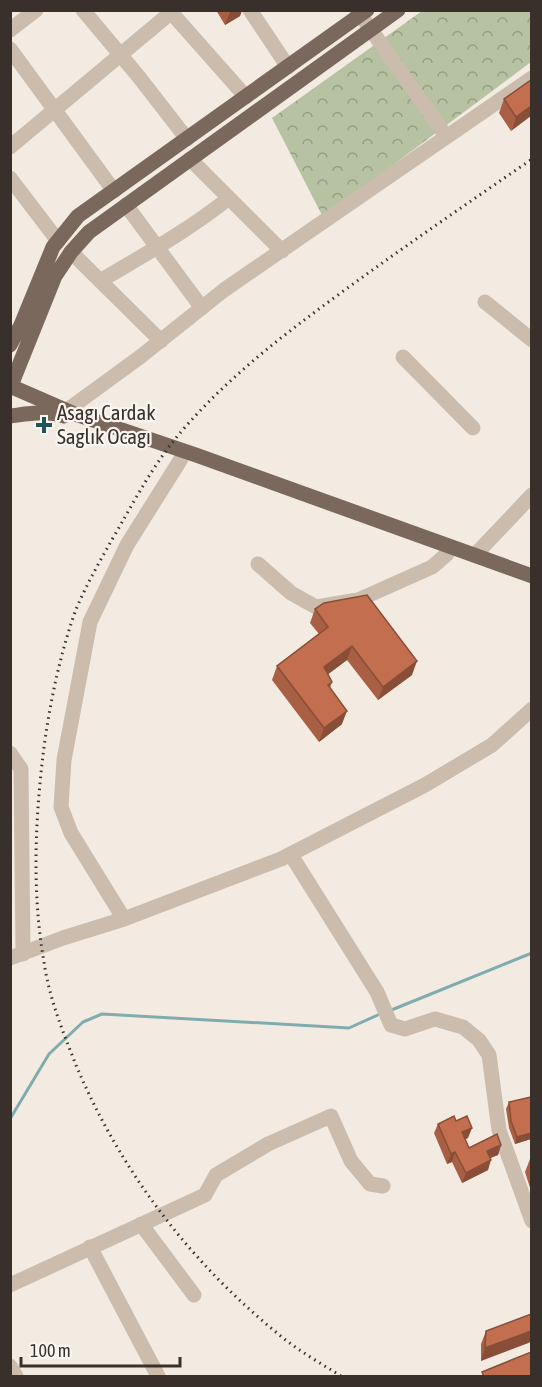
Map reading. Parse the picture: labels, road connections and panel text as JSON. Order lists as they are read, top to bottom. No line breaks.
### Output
{"places":{"health":["Asagı Cardak Saglık Ocagı"]},"scale_bar":"100 m"}
